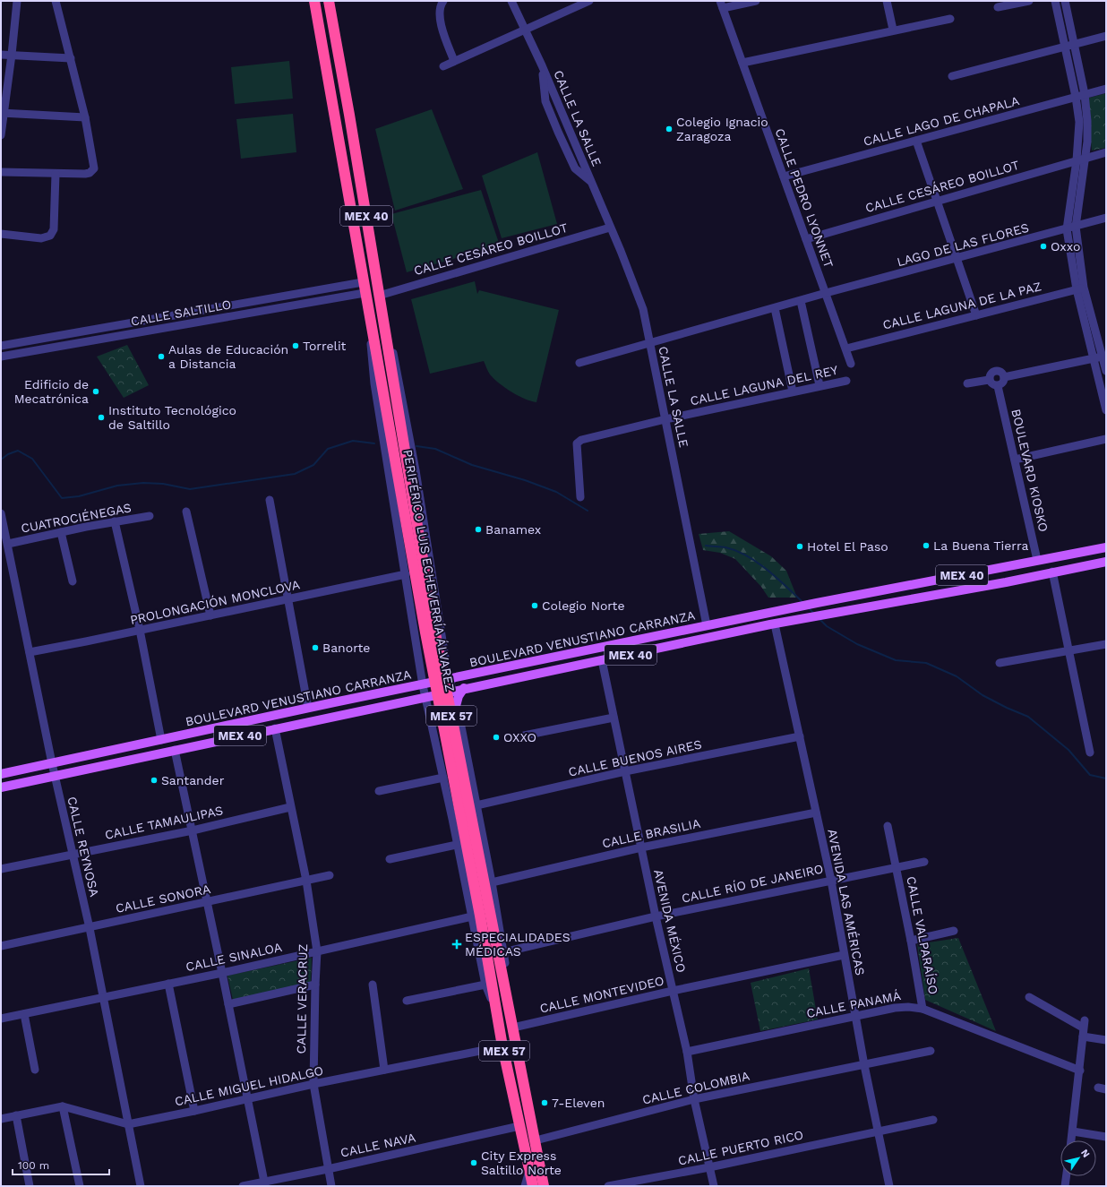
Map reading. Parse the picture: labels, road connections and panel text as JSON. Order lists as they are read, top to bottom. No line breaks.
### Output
{"streets":{"highway":["MEX 40","PERIFÉRICO LUIS ECHEVERRÍA ÁLVAREZ","MEX 57"],"main road":["BOULEVARD VENUSTIANO CARRANZA"],"street":["CALLE LA SALLE","CALLE LAGO DE CHAPALA","CALLE CESÁREO BOILLOT","CALLE PEDRO LYONNET","LAGO DE LAS FLORES","CALLE LAGUNA DE LA PAZ","CALLE SALTILLO","CALLE LAGUNA DEL REY","BOULEVARD KIOSKO","CUATROCIÉNEGAS","PROLONGACIÓN MONCLOVA","CALLE BUENOS AIRES","CALLE TAMAULIPAS","CALLE BRASILIA","CALLE REYNOSA","CALLE RÍO DE JANEIRO","CALLE SONORA","AVENIDA LAS AMÉRICAS","AVENIDA MÉXICO","CALLE VALPARAÍSO","CALLE SINALOA","CALLE MONTEVIDEO","CALLE VERACRUZ","CALLE PANAMÁ","CALLE MIGUEL HIDALGO","CALLE COLOMBIA","CALLE NAVA","CALLE PUERTO RICO"]},"crossings":[["CALLE LA SALLE","CALLE CESÁREO BOILLOT"],["CALLE LA SALLE","LAGO DE LAS FLORES"],["CALLE LA SALLE","CALLE LAGUNA DEL REY"],["CALLE LA SALLE","BOULEVARD VENUSTIANO CARRANZA"],["CALLE LAGO DE CHAPALA","CALLE PEDRO LYONNET"],["CALLE CESÁREO BOILLOT","CALLE PEDRO LYONNET"],["CALLE CESÁREO BOILLOT","PERIFÉRICO LUIS ECHEVERRÍA ÁLVAREZ"],["CALLE PEDRO LYONNET","LAGO DE LAS FLORES"],["CALLE PEDRO LYONNET","CALLE LAGUNA DE LA PAZ"],["CALLE SALTILLO","PERIFÉRICO LUIS ECHEVERRÍA ÁLVAREZ"],["BOULEVARD KIOSKO","BOULEVARD VENUSTIANO CARRANZA"],["CUATROCIÉNEGAS","CALLE REYNOSA"],["PERIFÉRICO LUIS ECHEVERRÍA ÁLVAREZ","BOULEVARD VENUSTIANO CARRANZA"],["PERIFÉRICO LUIS ECHEVERRÍA ÁLVAREZ","CALLE BUENOS AIRES"],["PERIFÉRICO LUIS ECHEVERRÍA ÁLVAREZ","CALLE BRASILIA"],["PERIFÉRICO LUIS ECHEVERRÍA ÁLVAREZ","CALLE RÍO DE JANEIRO"],["PERIFÉRICO LUIS ECHEVERRÍA ÁLVAREZ","CALLE SINALOA"],["PERIFÉRICO LUIS ECHEVERRÍA ÁLVAREZ","CALLE MONTEVIDEO"],["PERIFÉRICO LUIS ECHEVERRÍA ÁLVAREZ","CALLE MIGUEL HIDALGO"],["PERIFÉRICO LUIS ECHEVERRÍA ÁLVAREZ","CALLE COLOMBIA"],["PERIFÉRICO LUIS ECHEVERRÍA ÁLVAREZ","CALLE NAVA"],["PROLONGACIÓN MONCLOVA","CALLE REYNOSA"],["BOULEVARD VENUSTIANO CARRANZA","CALLE REYNOSA"],["BOULEVARD VENUSTIANO CARRANZA","AVENIDA LAS AMÉRICAS"],["BOULEVARD VENUSTIANO CARRANZA","AVENIDA MÉXICO"],["BOULEVARD VENUSTIANO CARRANZA","CALLE VERACRUZ"],["CALLE BUENOS AIRES","AVENIDA LAS AMÉRICAS"],["CALLE BUENOS AIRES","AVENIDA MÉXICO"],["CALLE TAMAULIPAS","CALLE REYNOSA"],["CALLE TAMAULIPAS","CALLE VERACRUZ"],["CALLE BRASILIA","AVENIDA LAS AMÉRICAS"],["CALLE BRASILIA","AVENIDA MÉXICO"],["CALLE REYNOSA","CALLE SONORA"],["CALLE REYNOSA","CALLE SINALOA"],["CALLE REYNOSA","CALLE MIGUEL HIDALGO"],["CALLE RÍO DE JANEIRO","AVENIDA LAS AMÉRICAS"],["CALLE RÍO DE JANEIRO","AVENIDA MÉXICO"],["CALLE RÍO DE JANEIRO","CALLE VALPARAÍSO"],["CALLE SONORA","CALLE VERACRUZ"],["AVENIDA LAS AMÉRICAS","CALLE MONTEVIDEO"],["AVENIDA LAS AMÉRICAS","CALLE PANAMÁ"],["AVENIDA LAS AMÉRICAS","CALLE COLOMBIA"],["AVENIDA LAS AMÉRICAS","CALLE PUERTO RICO"],["AVENIDA MÉXICO","CALLE MONTEVIDEO"],["AVENIDA MÉXICO","CALLE PANAMÁ"],["AVENIDA MÉXICO","CALLE COLOMBIA"],["AVENIDA MÉXICO","CALLE PUERTO RICO"],["CALLE VALPARAÍSO","CALLE PANAMÁ"],["CALLE SINALOA","CALLE VERACRUZ"],["CALLE VERACRUZ","CALLE MIGUEL HIDALGO"],["CALLE VERACRUZ","CALLE NAVA"]],"places":{"other":["Colegio Ignacio Zaragoza","Oxxo","Torrelit","Aulas de Educación a Distancia","Edificio de Mecatrónica","Instituto Tecnológico de Saltillo","Banamex","La Buena Tierra","Hotel El Paso","Colegio Norte","Banorte","OXXO","Santander","7-Eleven","City Express Saltillo Norte"],"health":["ESPECIALIDADES MÉDICAS"]},"scale_bar":"100 m","north":"top right"}
